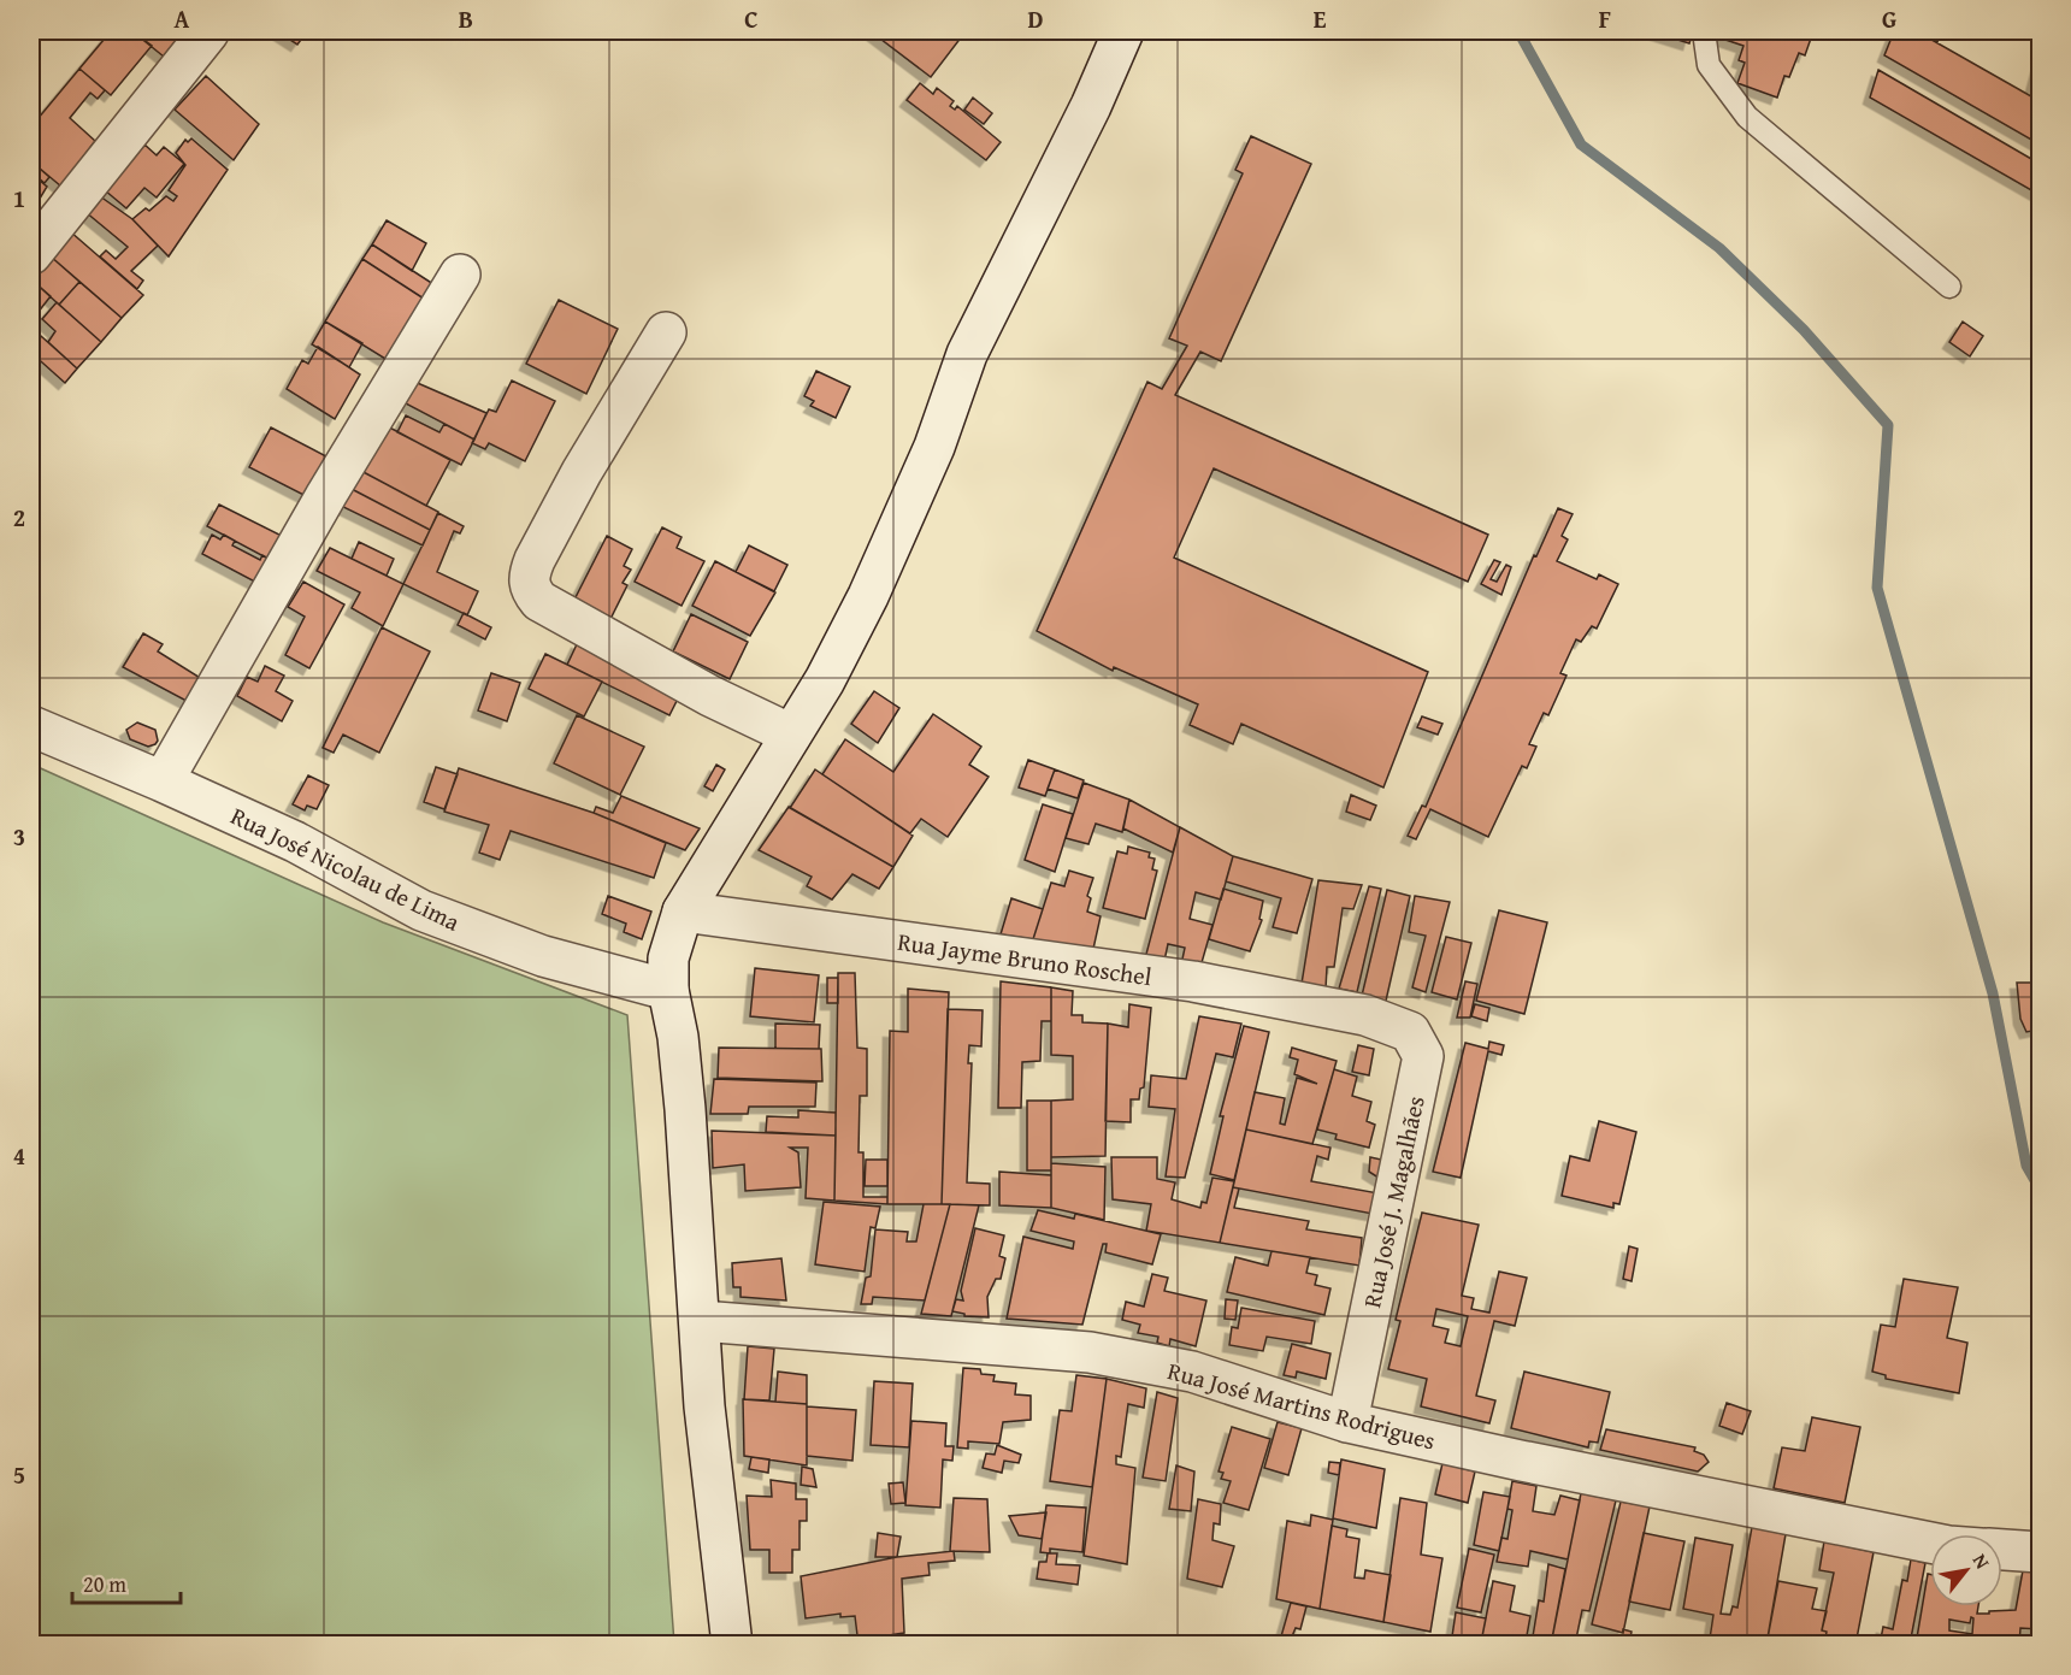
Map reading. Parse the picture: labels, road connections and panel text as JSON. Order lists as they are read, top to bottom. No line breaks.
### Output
{"streets":{"street":["Rua José Nicolau de Lima","Rua Jayme Bruno Roschel","Rua José J. Magalhães","Rua José Martins Rodrigues"]},"crossings":[["Rua Jayme Bruno Roschel","Rua José J. Magalhães"],["Rua José J. Magalhães","Rua José Martins Rodrigues"]],"scale_bar":"20 m","north":"top right","grid":{"columns":["A","B","C","D","E","F","G"],"rows":["1","2","3","4","5"]}}
